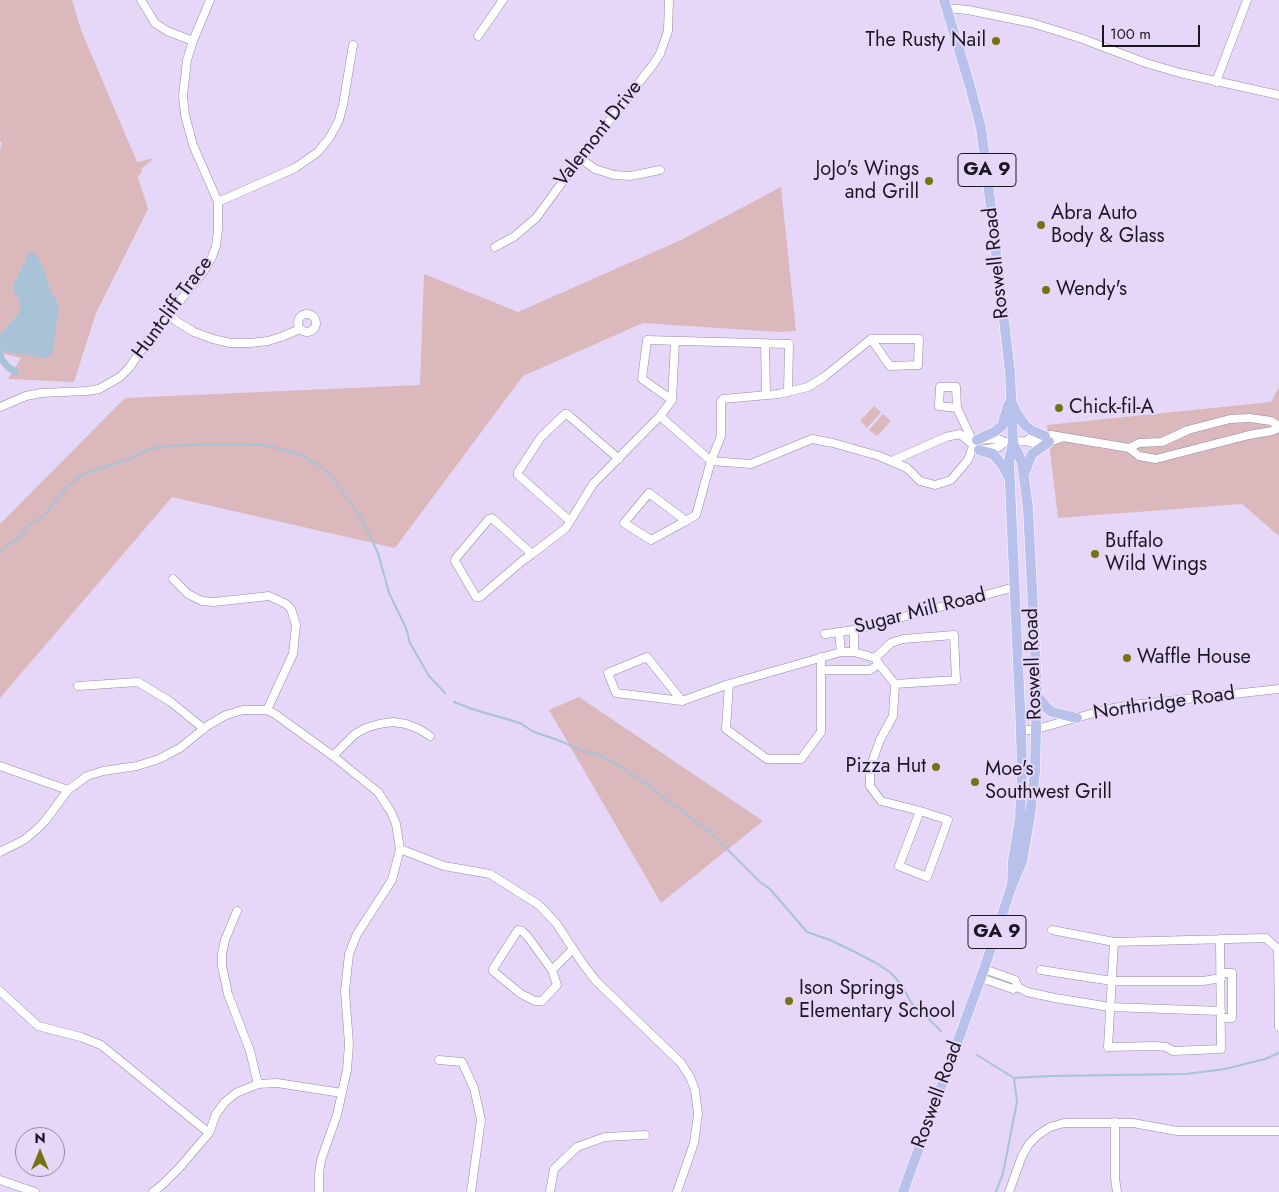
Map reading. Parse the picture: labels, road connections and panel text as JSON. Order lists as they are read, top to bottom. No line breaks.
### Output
{"streets":{"main road":["GA 9","Roswell Road"],"street":["Valemont Drive","Huntcliff Trace","Sugar Mill Road","Northridge Road"]},"crossings":[["Roswell Road","Sugar Mill Road"],["Roswell Road","Northridge Road"]],"places":["The Rusty Nail","JoJo's Wings and Grill","Abra Auto Body & Glass","Wendy's","Chick-fil-A","Buffalo Wild Wings","Waffle House","Pizza Hut","Moe's Southwest Grill","Ison Springs Elementary School"],"scale_bar":"100 m","north":"top"}
